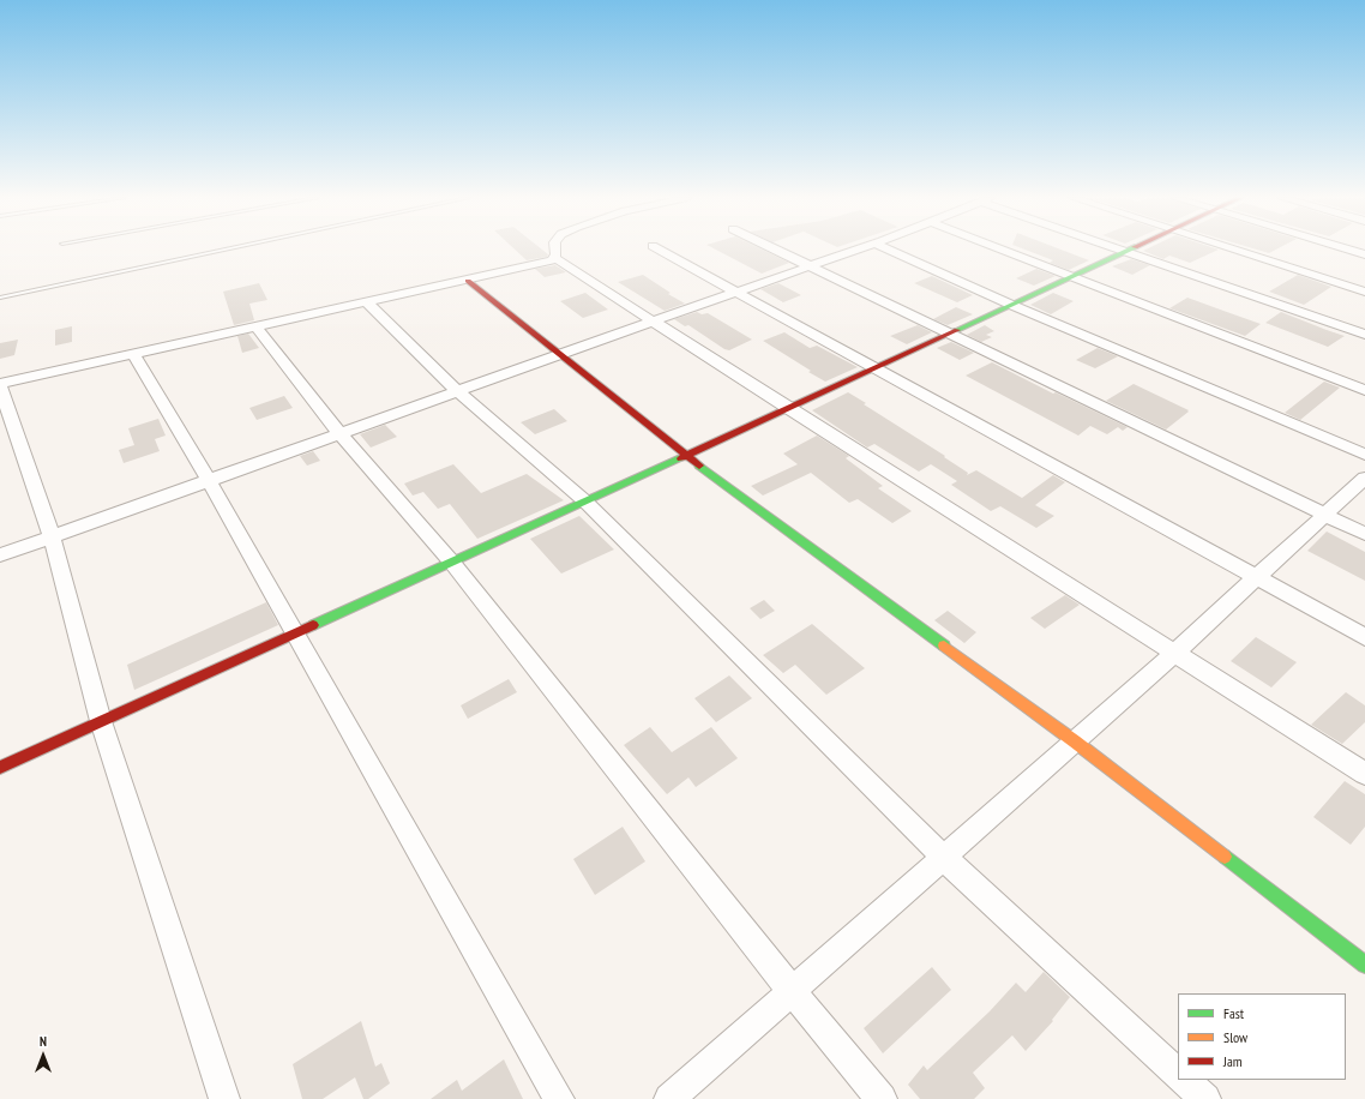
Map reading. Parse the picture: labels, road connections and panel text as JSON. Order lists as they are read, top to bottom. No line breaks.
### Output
{"legend":["Fast","Slow","Jam"],"north":"top"}
